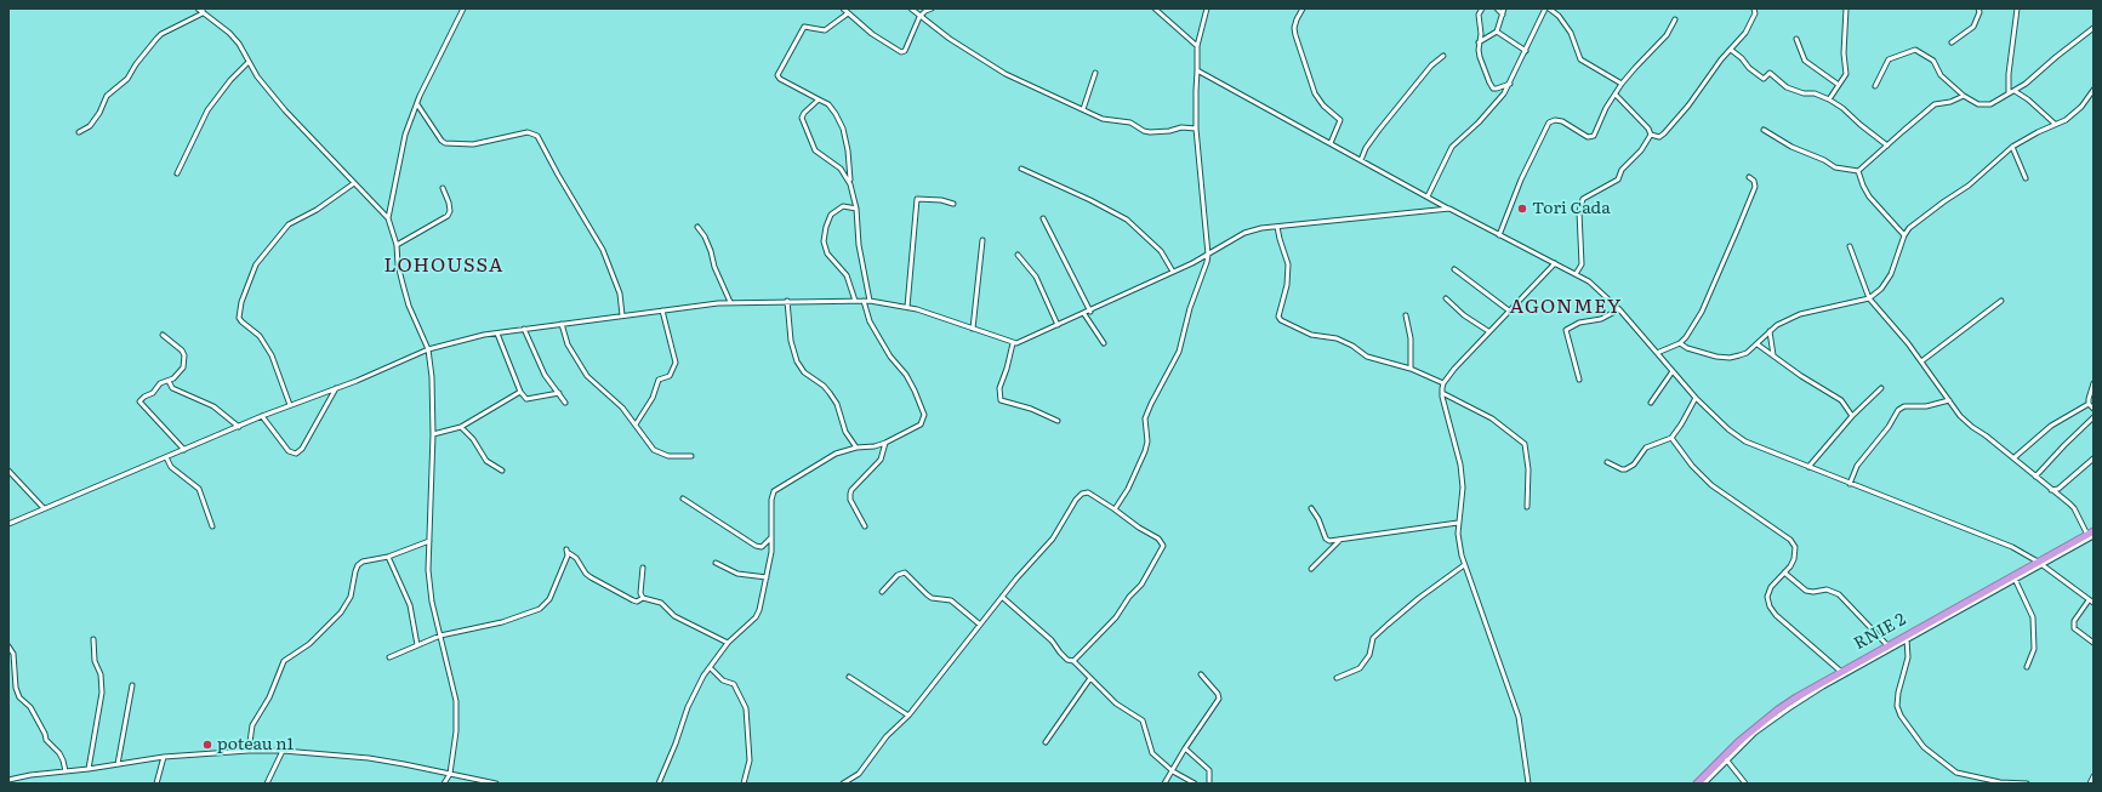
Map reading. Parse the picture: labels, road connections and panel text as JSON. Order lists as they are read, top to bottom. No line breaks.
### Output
{"streets":{"highway":["RNIE 2"]},"districts":["LOHOUSSA","AGONMEY"],"places":["Tori Cada","poteau n1"]}
